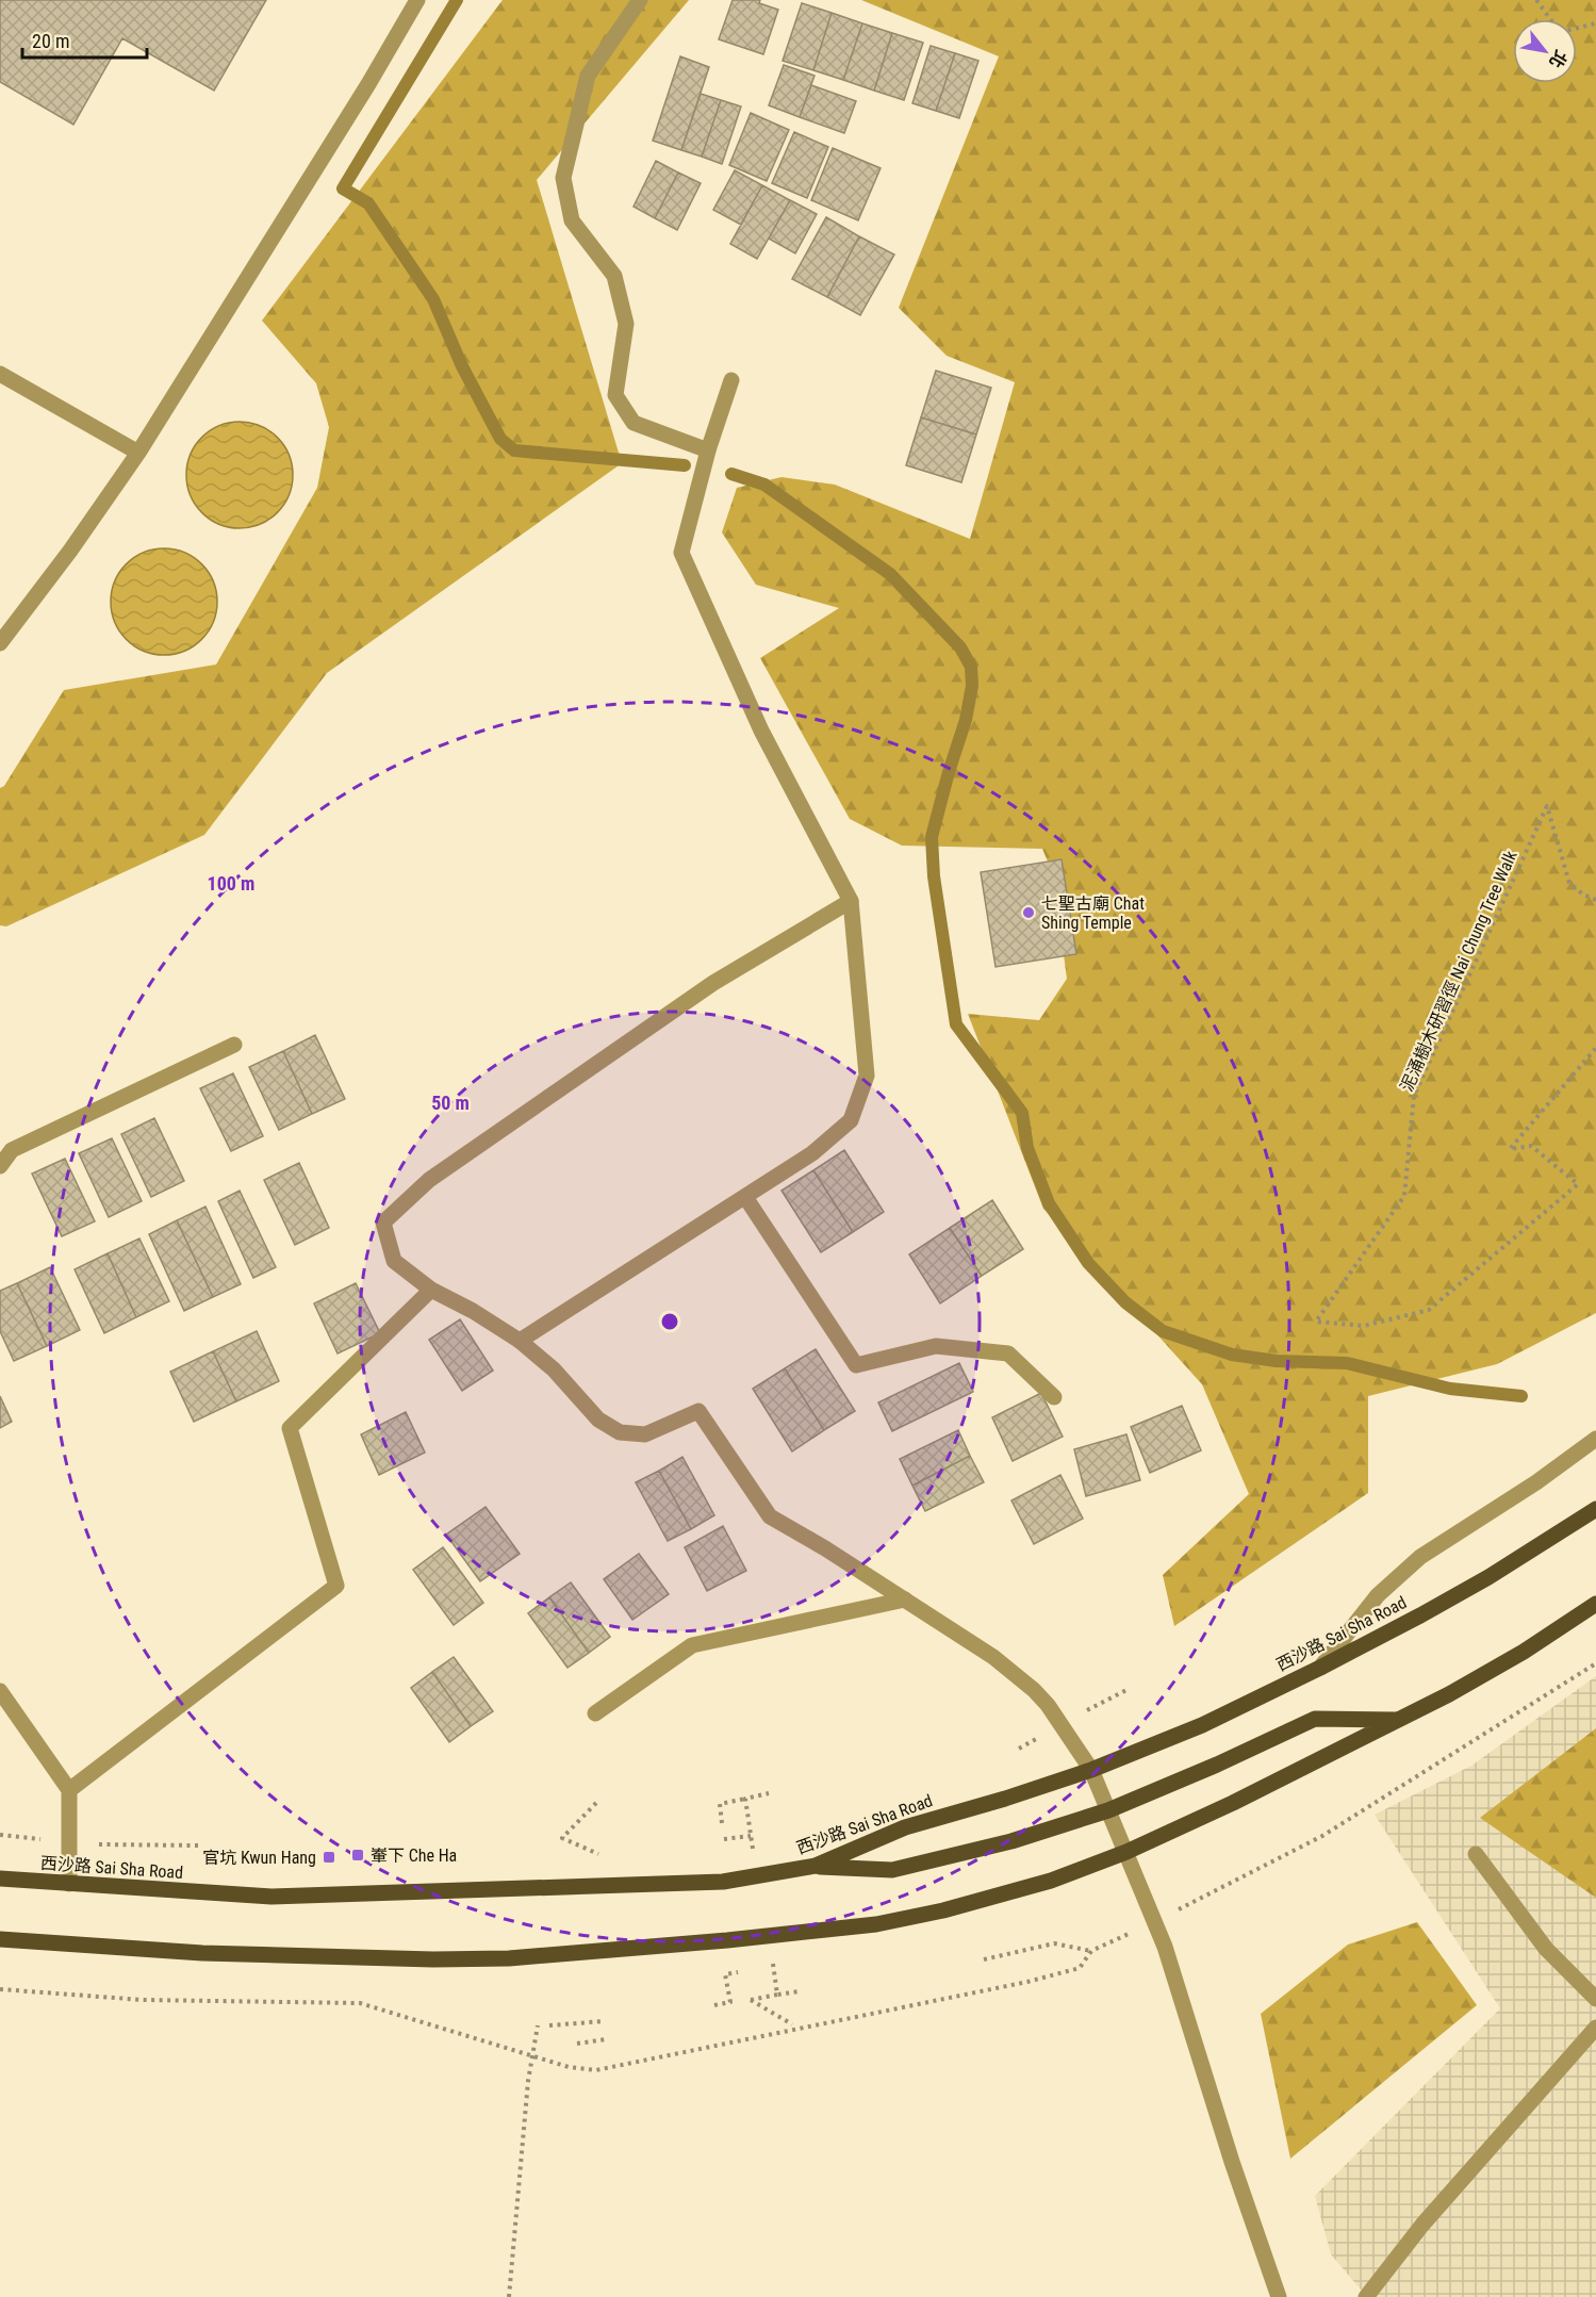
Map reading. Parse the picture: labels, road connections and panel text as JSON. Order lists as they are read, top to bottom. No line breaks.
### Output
{"streets":{"main road":["西沙路 Sai Sha Road"],"path":["泥涌樹木研習徑 Nai Chung Tree Walk"]},"places":{"other":["七聖古廟 Chat Shing Temple"],"transit":["輋下 Che Ha","官坑 Kwun Hang"]},"scale_bar":"20 m","north":"bottom right","rings":["100 m","50 m"]}
